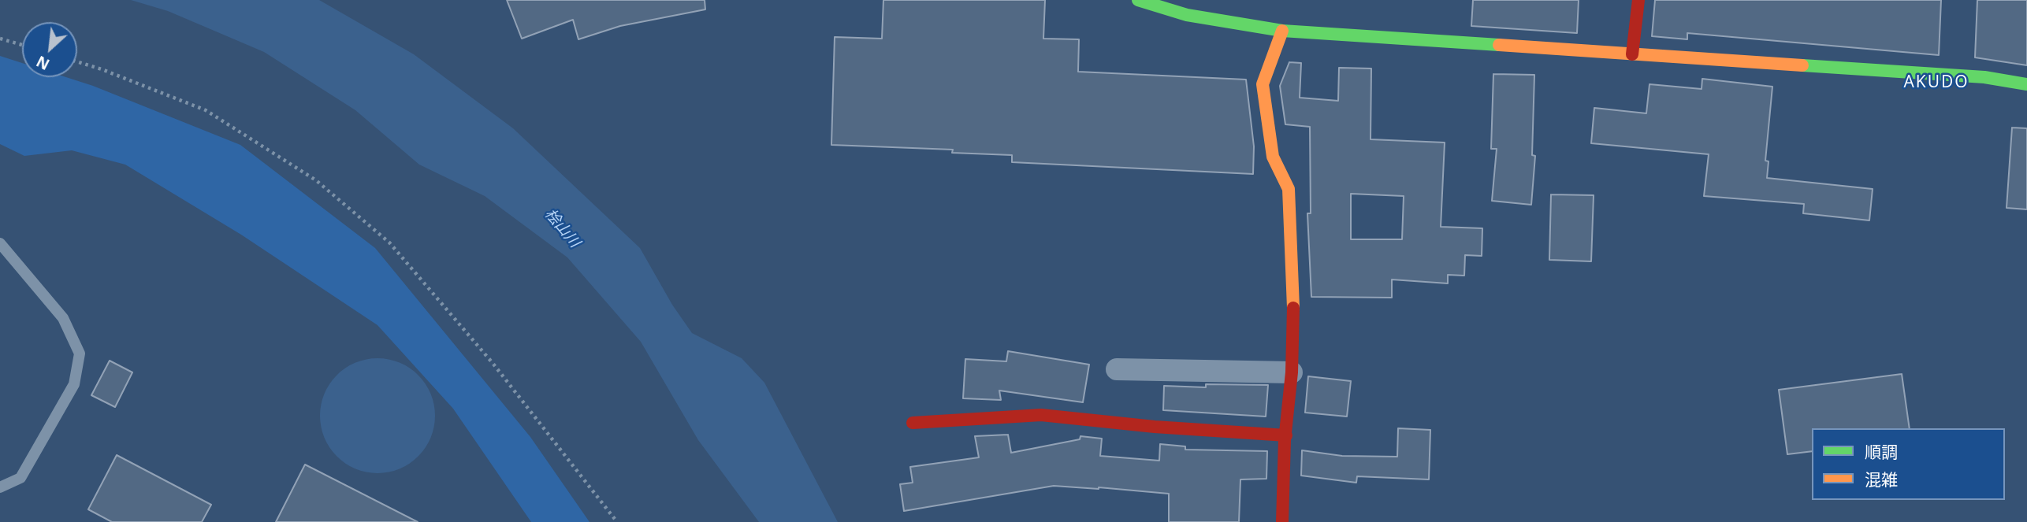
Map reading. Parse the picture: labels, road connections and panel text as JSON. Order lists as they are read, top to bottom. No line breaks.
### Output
{"districts":["AKUDO"],"water":["桧山川"],"legend":["順調","混雑"],"north":"bottom left"}
